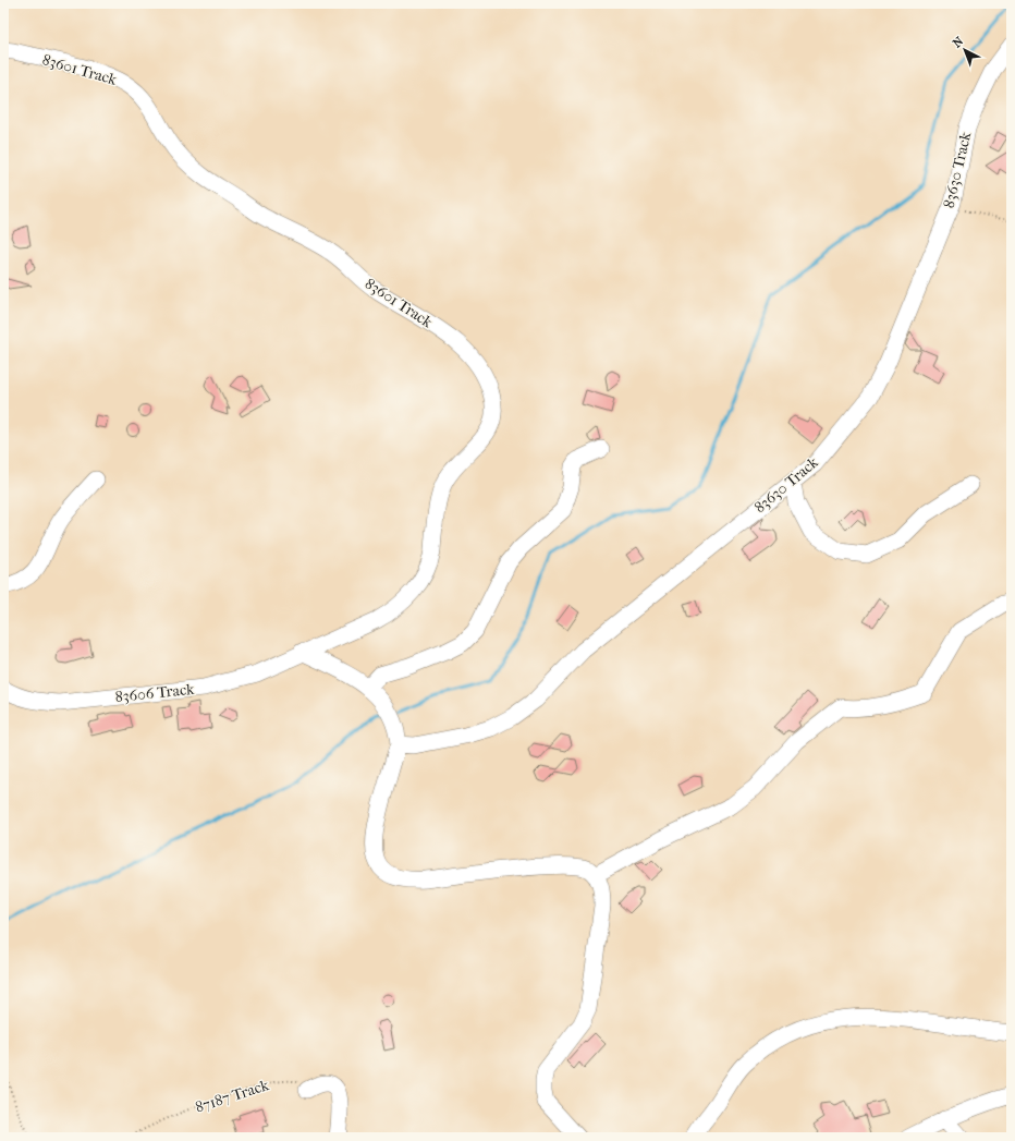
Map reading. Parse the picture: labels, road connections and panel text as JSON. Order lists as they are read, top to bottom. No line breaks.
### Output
{"streets":{"street":["83601 Track","83630 Track","83606 Track"],"path":["87187 Track"]},"crossings":[["83601 Track","83606 Track"]],"north":"top left"}
